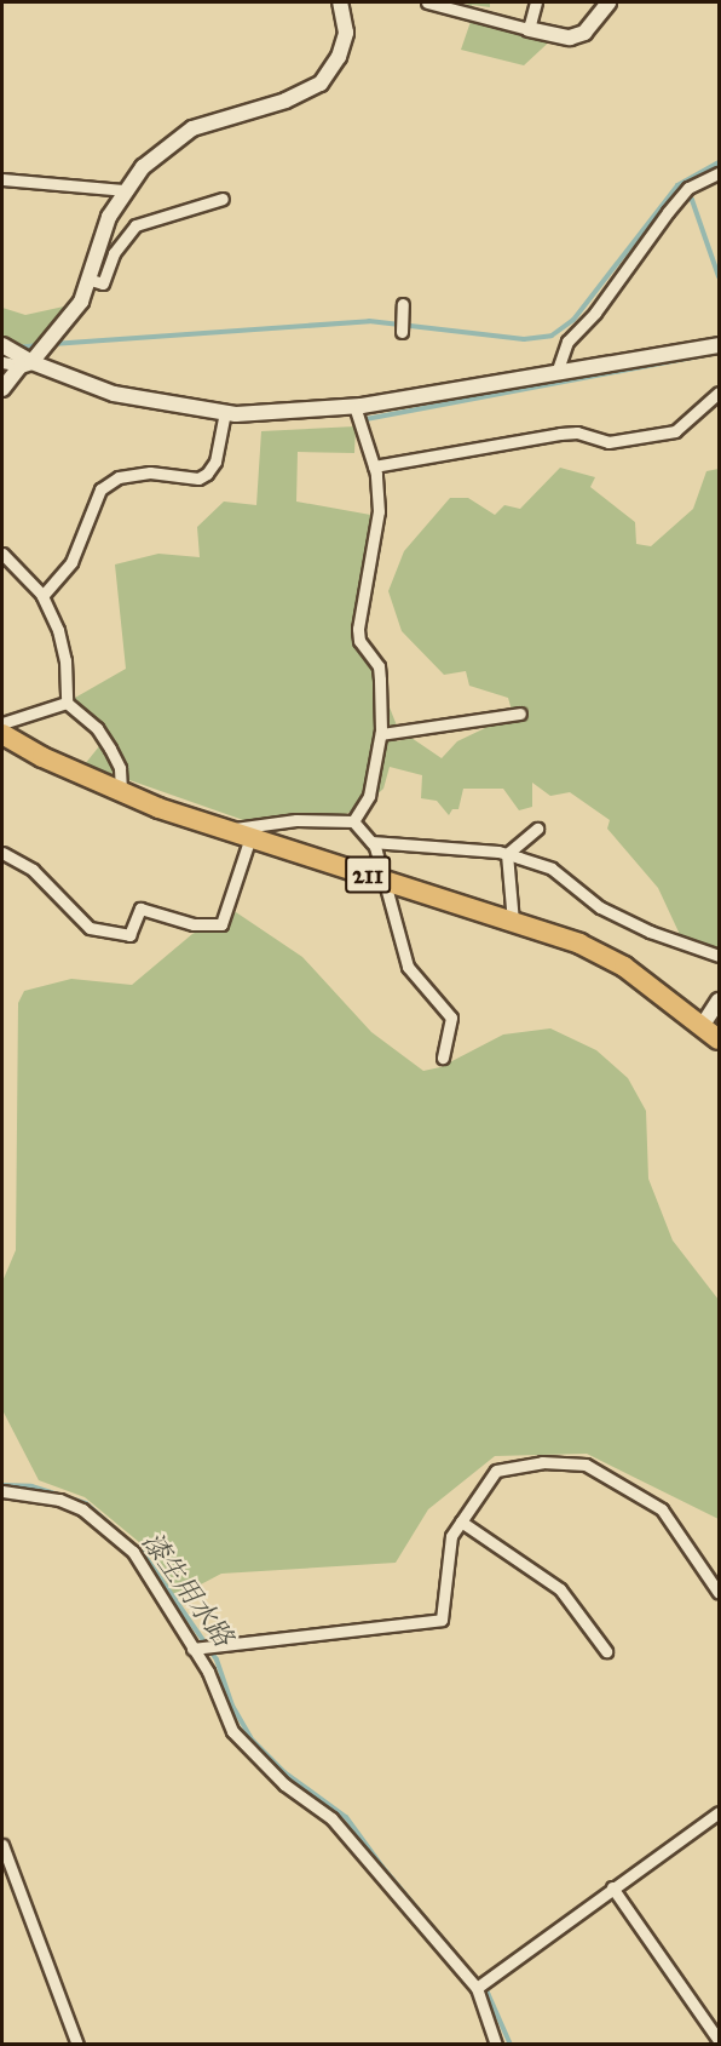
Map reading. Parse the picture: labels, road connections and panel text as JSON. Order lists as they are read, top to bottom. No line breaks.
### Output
{"streets":{"highway":["211"]},"water":["漆生用水路"]}
